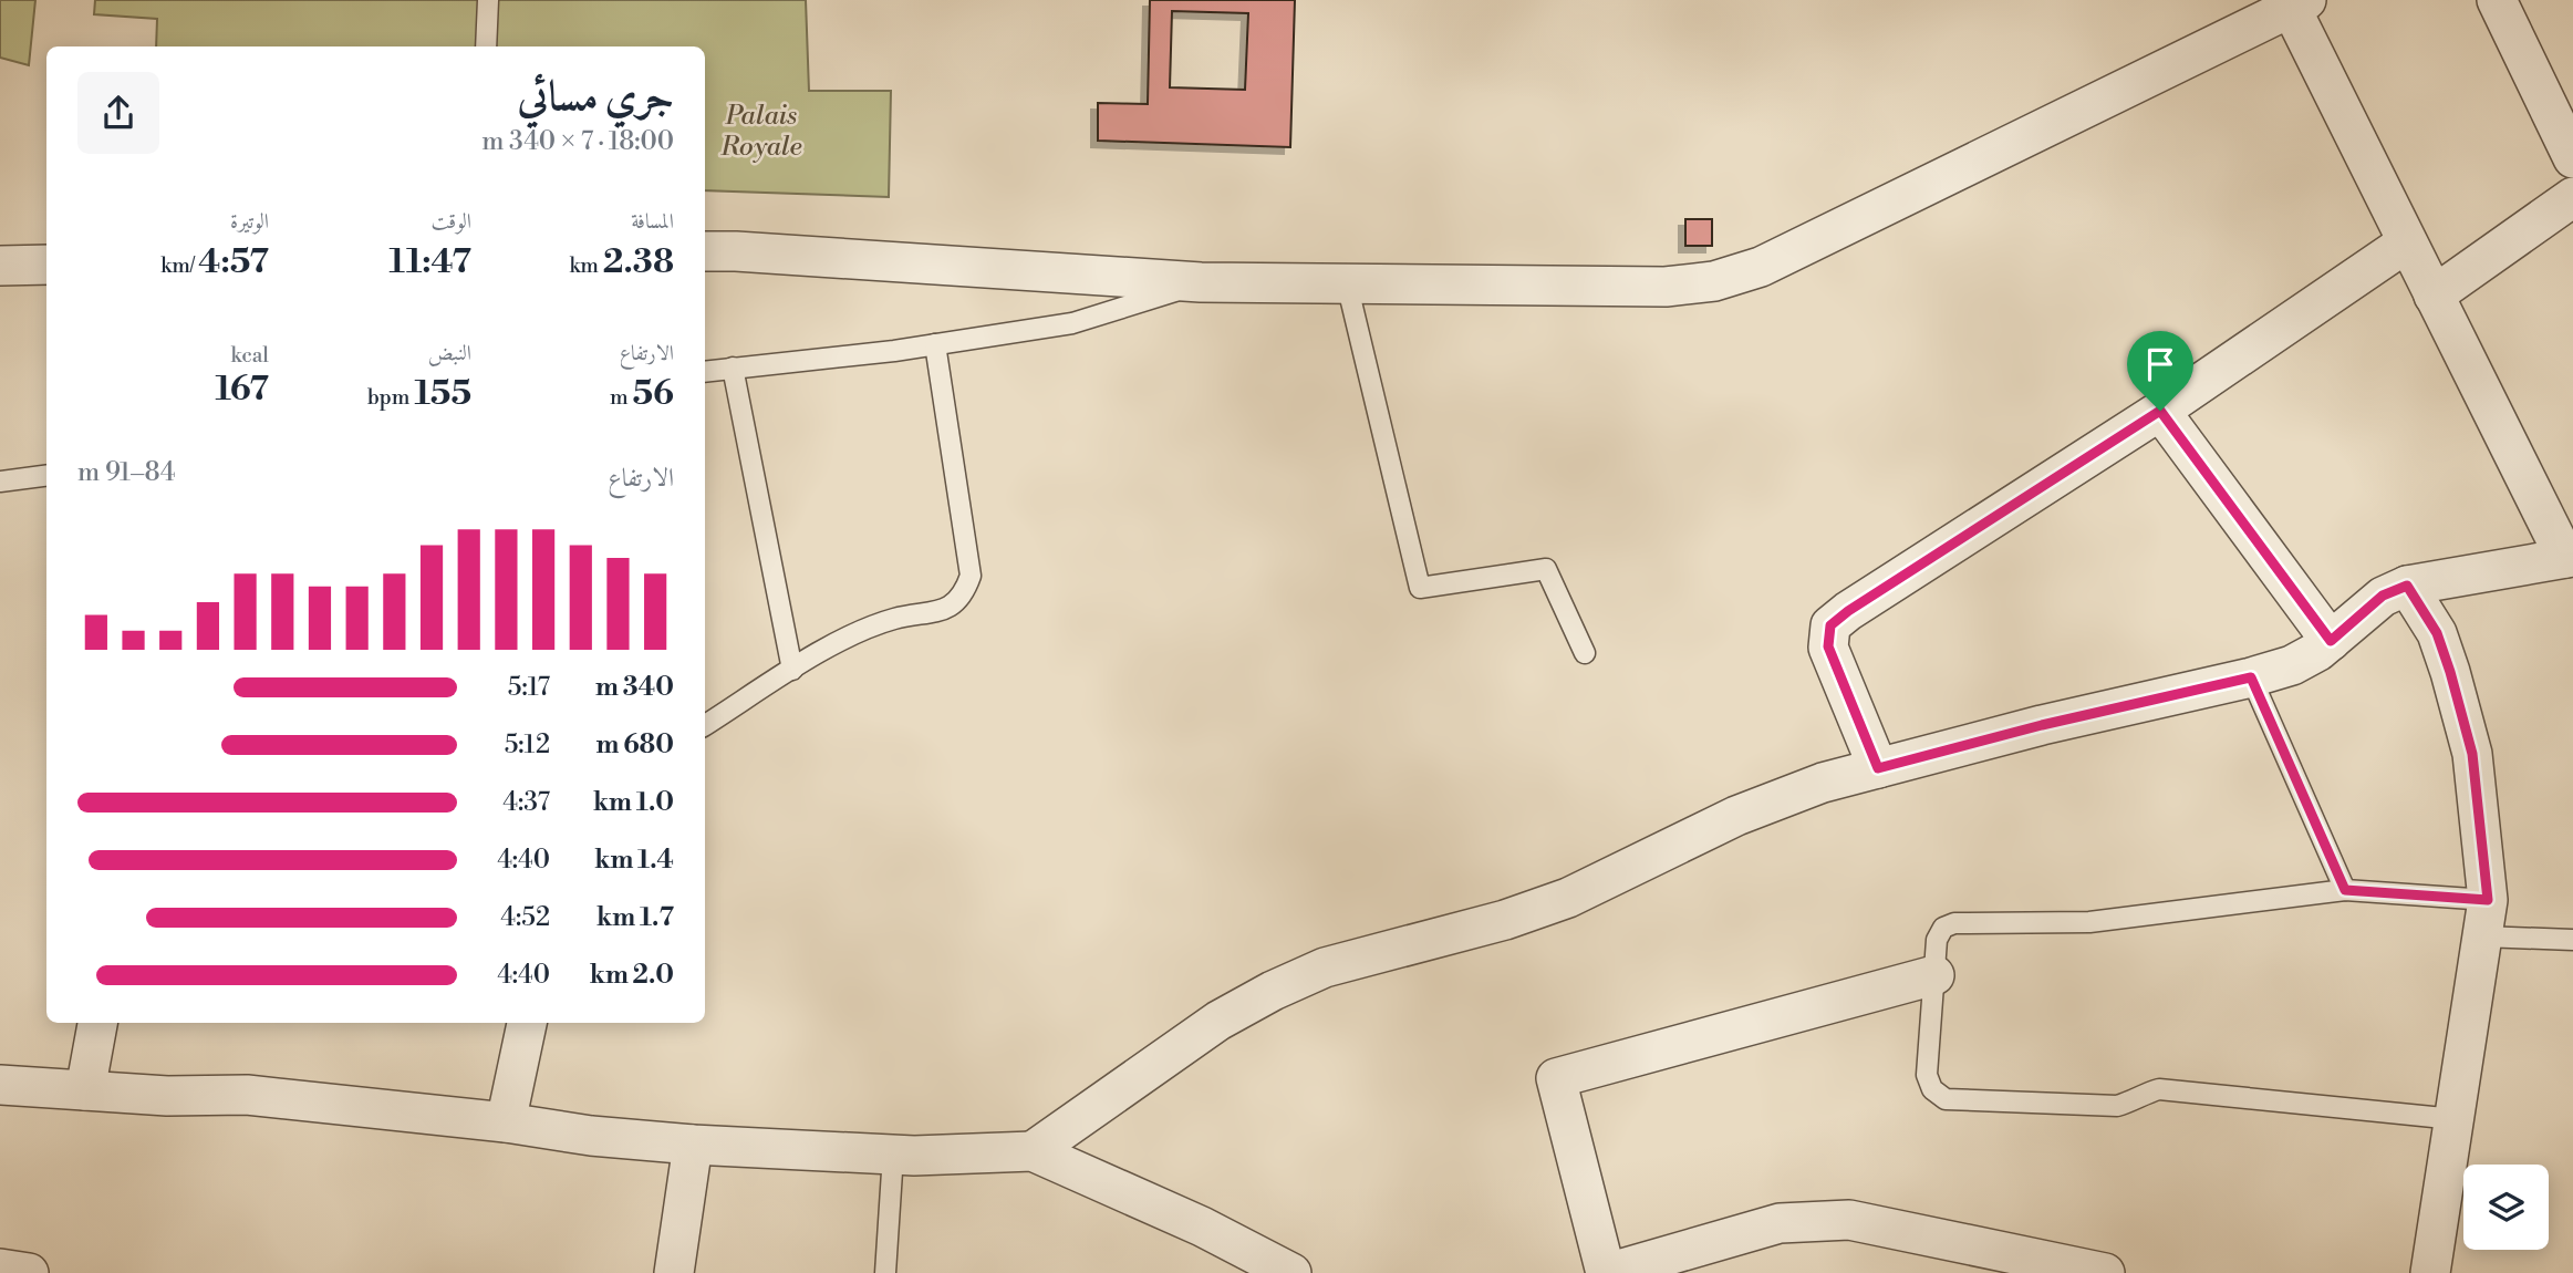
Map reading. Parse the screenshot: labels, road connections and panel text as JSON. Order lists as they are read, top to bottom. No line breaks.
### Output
{"parks":["Palais Royale"],"page":{"heading":["جري مسائي","18:00 · 7 × 340 m"],"stats":[["المسافة","2.38 km"],["الوقت","11:47"],["الوتيرة","4:57 /km"],["الارتفاع","56 m"],["النبض","155 bpm"],["kcal","167"]],"chart":["الارتفاع","84–91 m"],"list":[{"name":"340 m","note":"5:17"},{"name":"680 m","note":"5:12"},{"name":"1.0 km","note":"4:37"},{"name":"1.4 km","note":"4:40"},{"name":"1.7 km","note":"4:52"},{"name":"2.0 km","note":"4:40"}]}}
